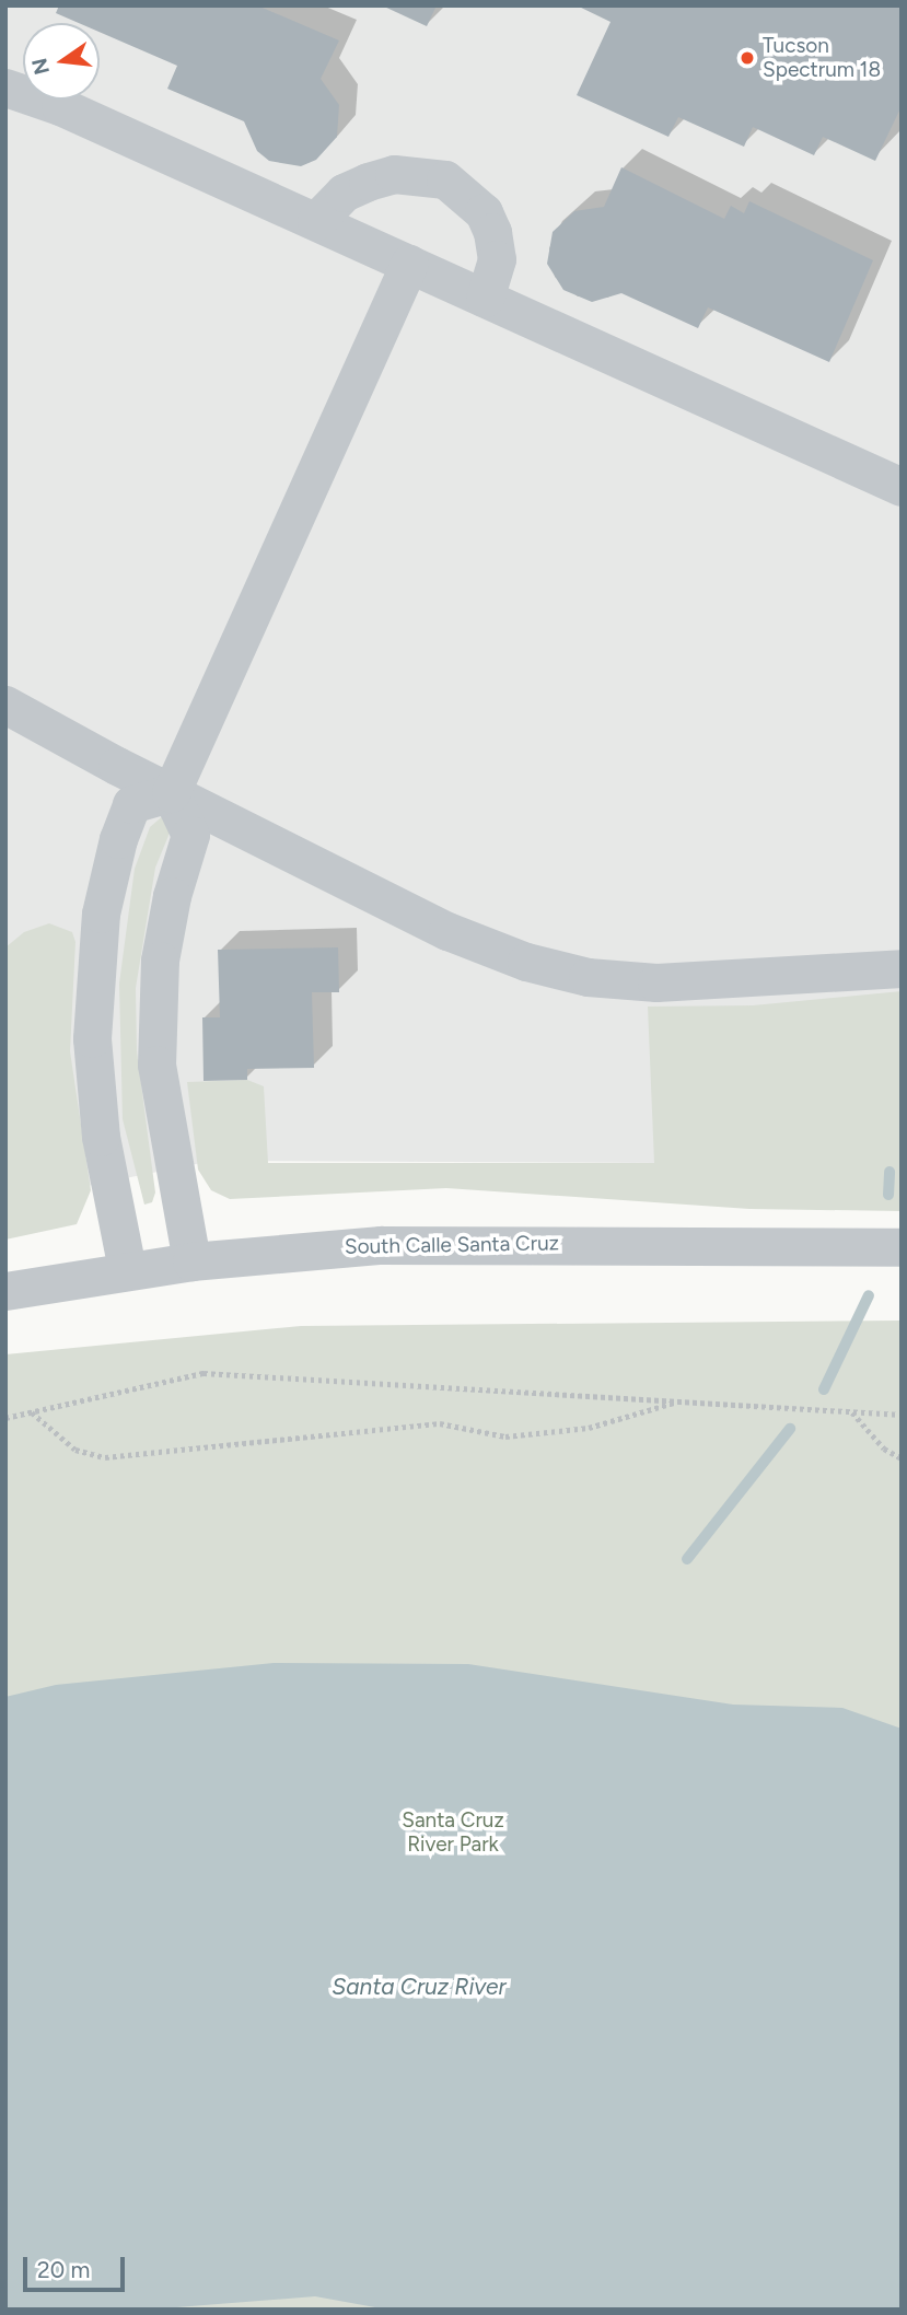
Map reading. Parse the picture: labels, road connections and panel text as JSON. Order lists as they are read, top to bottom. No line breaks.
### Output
{"streets":{"street":["South Calle Santa Cruz"]},"water":["Santa Cruz River"],"parks":["Santa Cruz River Park"],"places":["Tucson Spectrum 18"],"scale_bar":"20 m","north":"left"}
